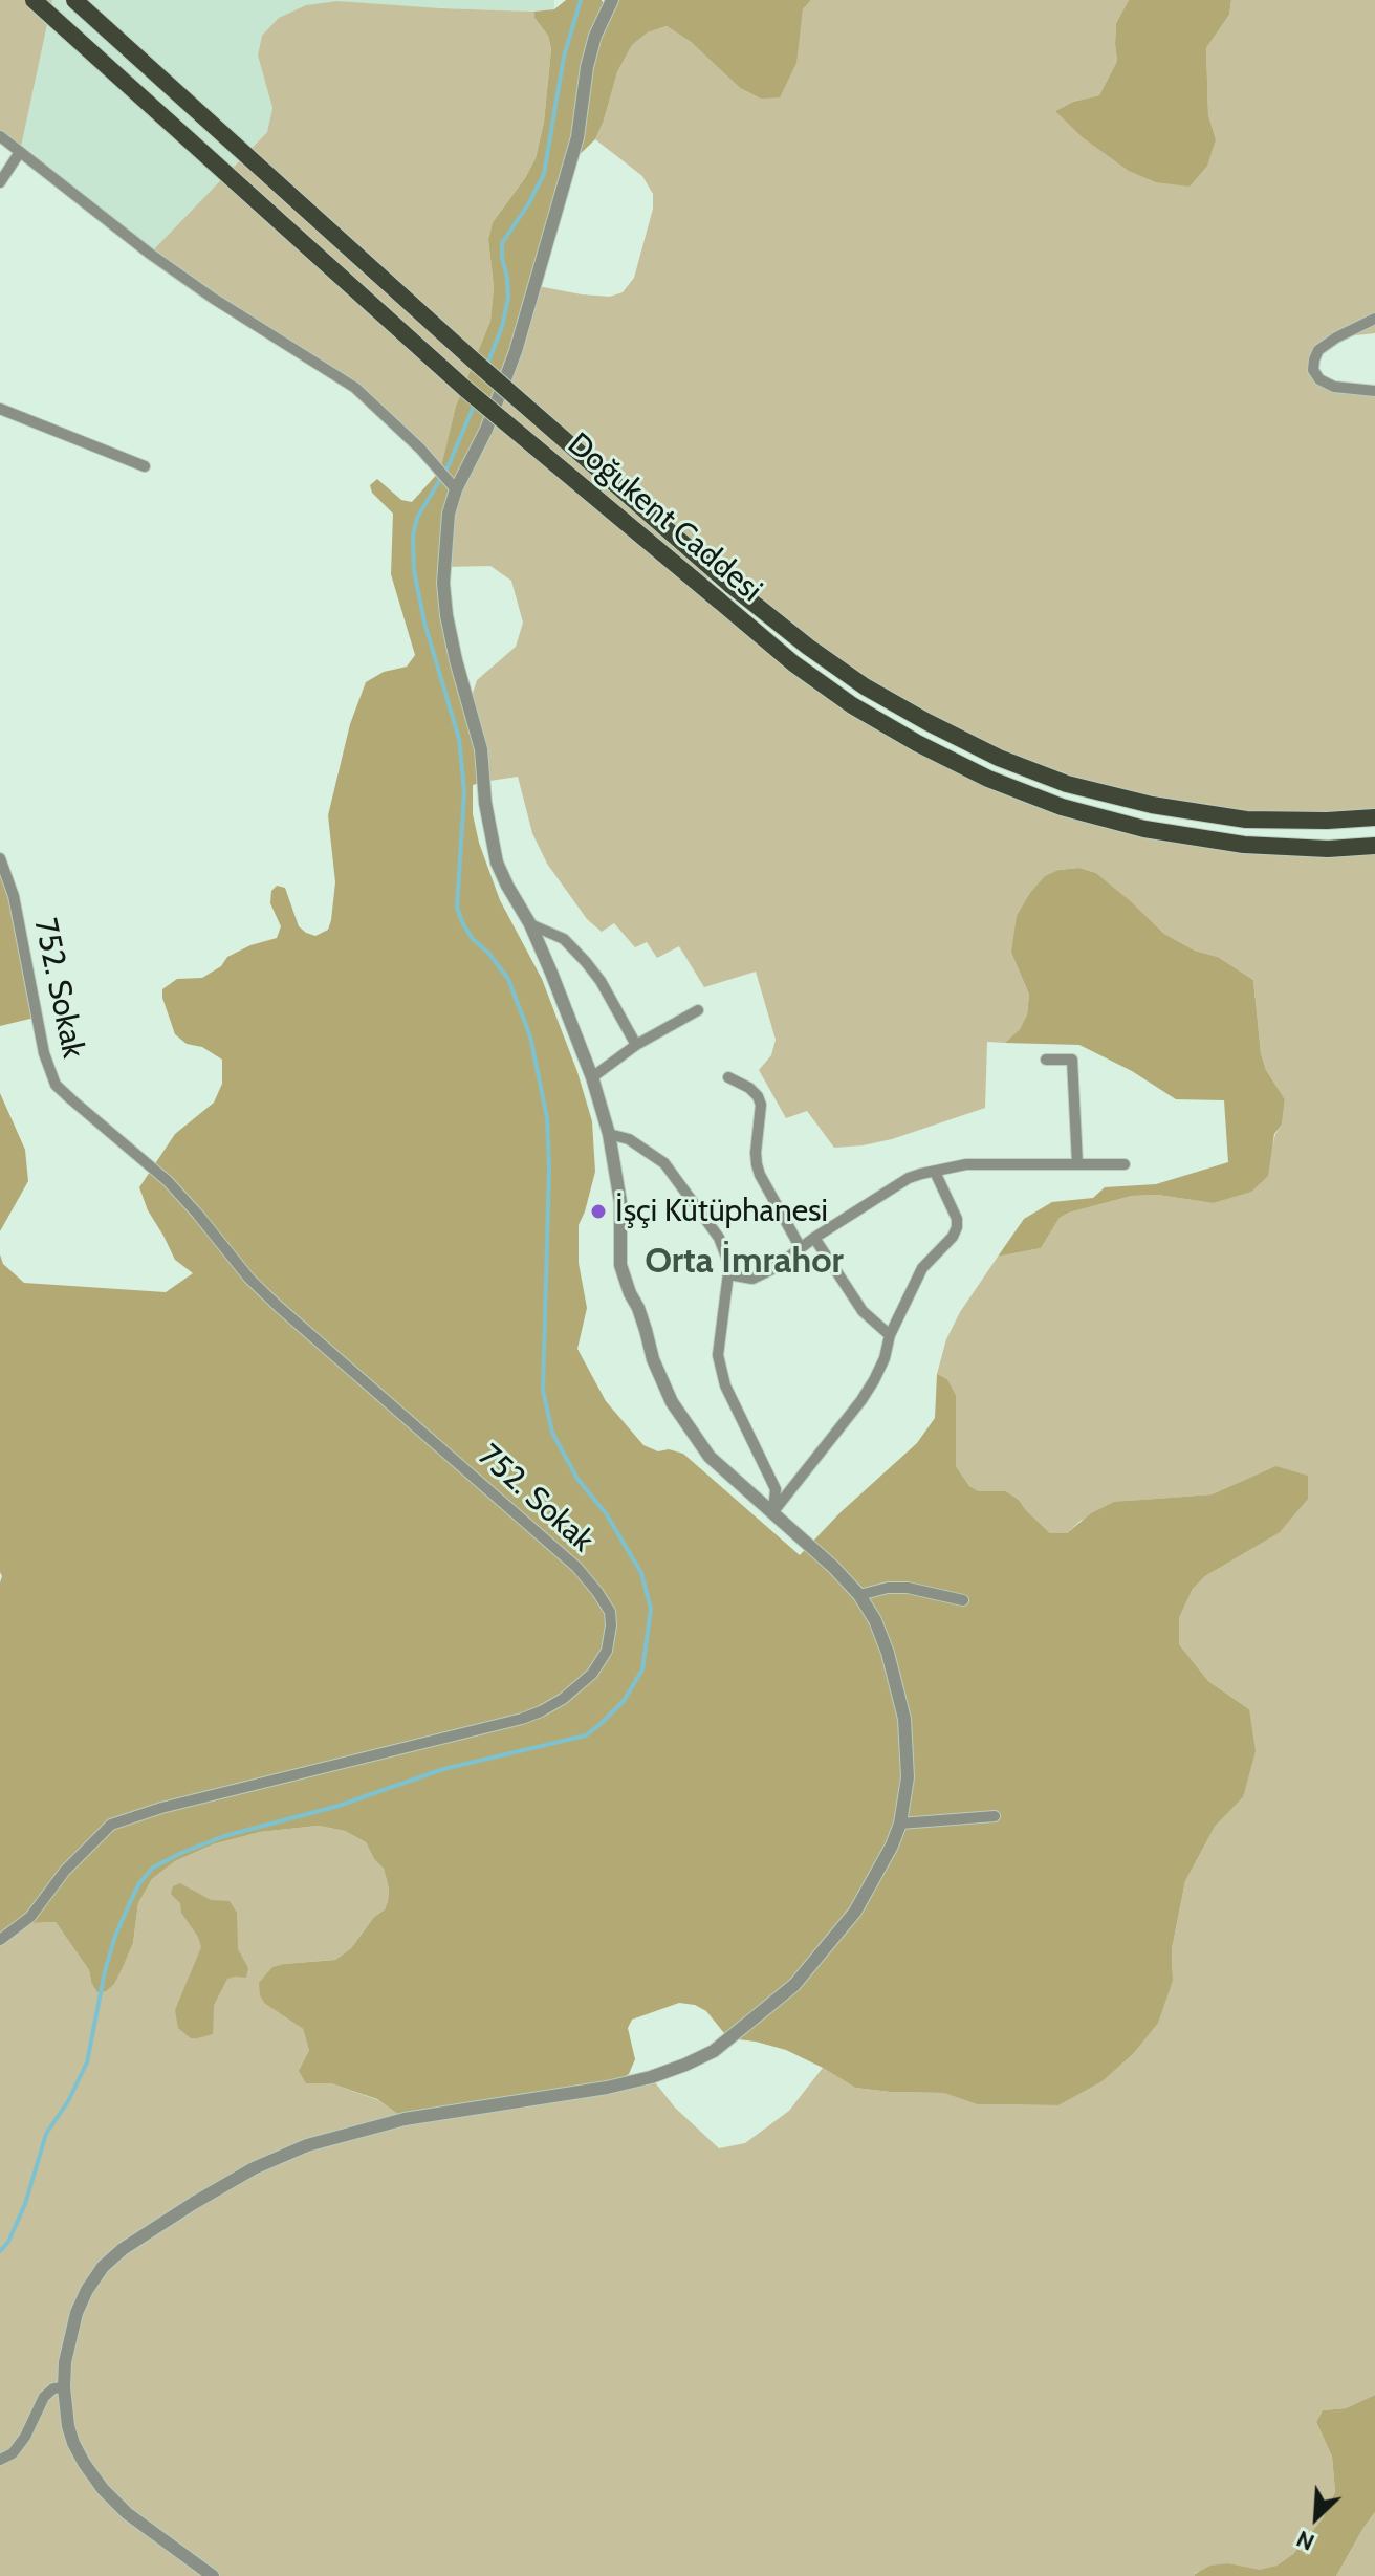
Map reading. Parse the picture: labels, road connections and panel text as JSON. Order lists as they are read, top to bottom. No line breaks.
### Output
{"streets":{"main road":["Doğukent Caddesi"],"street":["752. Sokak"]},"districts":["Orta İmrahor"],"places":["İşçi Kütüphanesi"],"north":"bottom left"}
